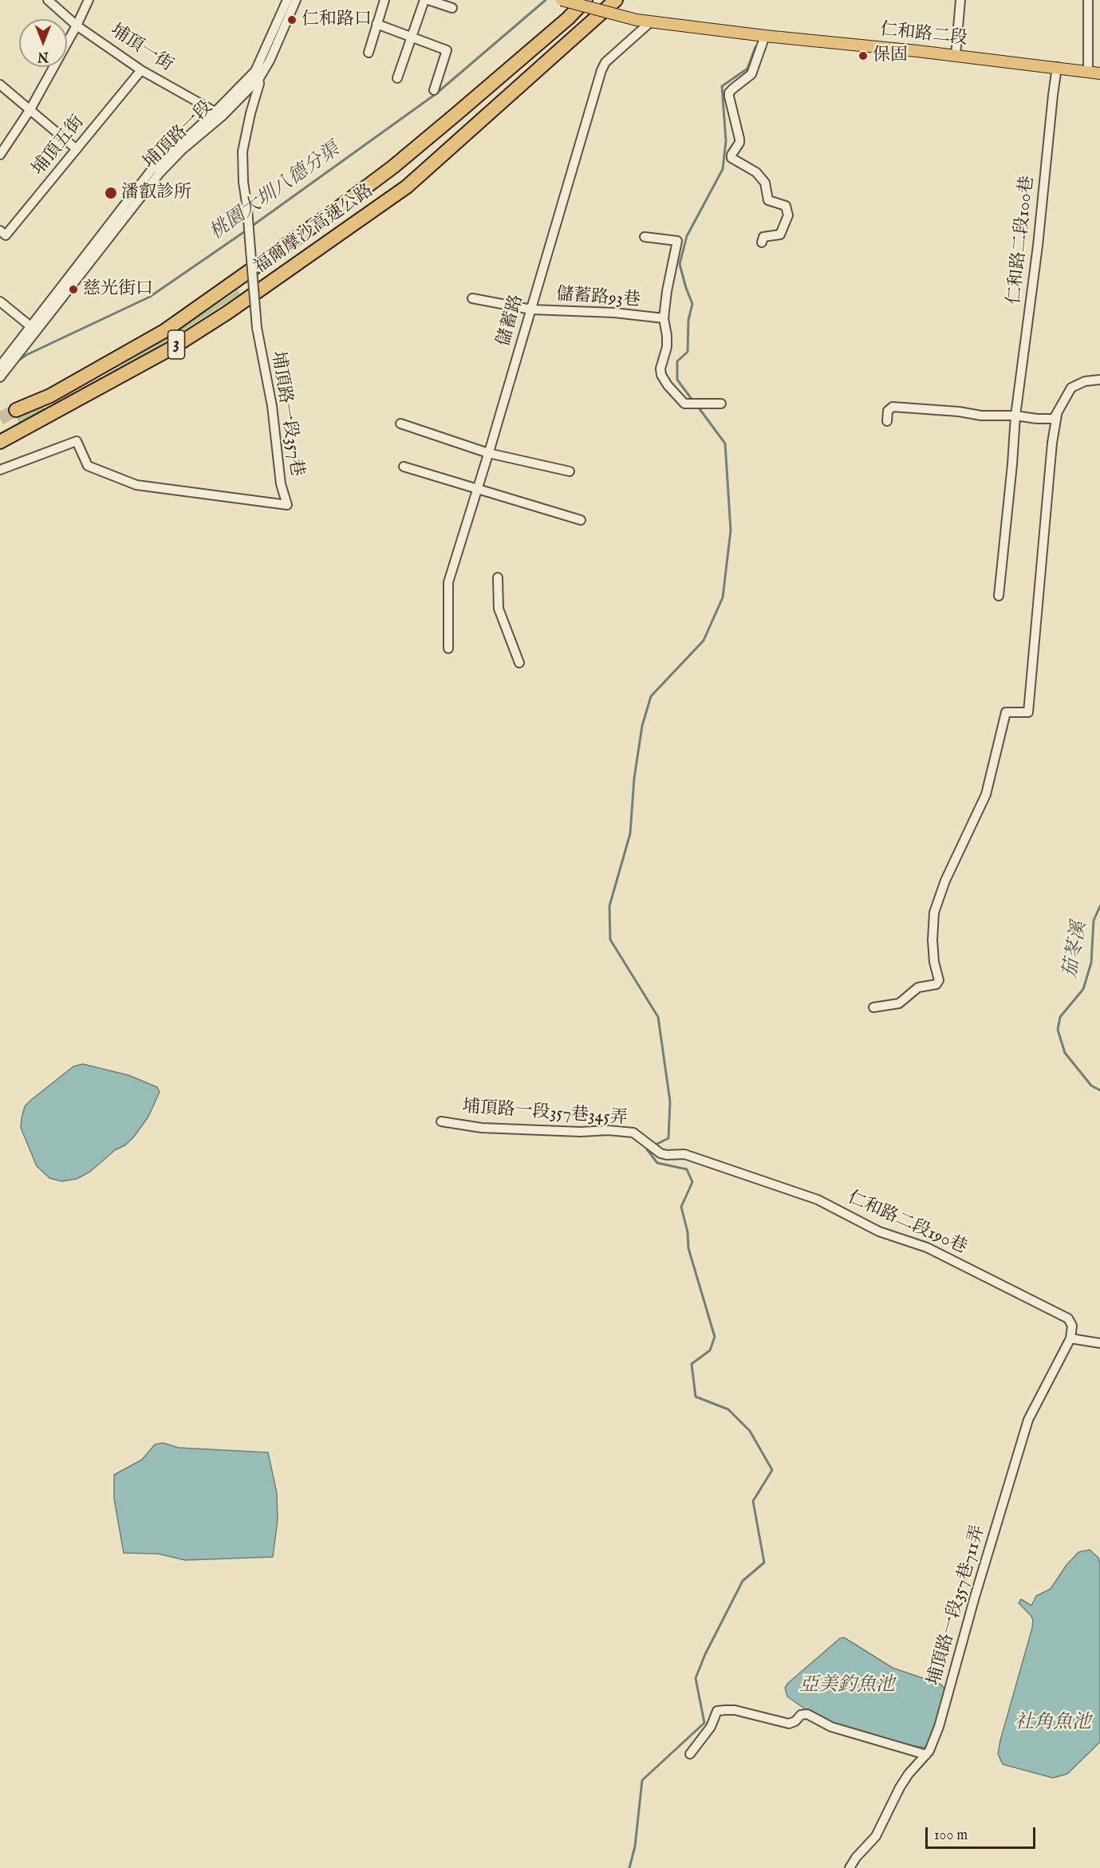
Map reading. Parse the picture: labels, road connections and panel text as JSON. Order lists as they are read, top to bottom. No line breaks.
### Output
{"streets":{"highway":["福爾摩沙高速公路","3"],"main road":["仁和路二段"],"street":["埔頂一街","埔頂路一段","埔頂五街","仁和路二段100巷","儲蓄路93巷","儲蓄路","埔頂路一段357巷","埔頂路一段357巷345弄","仁和路二段190巷","埔頂路一段357巷711弄"]},"crossings":[["仁和路二段","仁和路二段100巷"],["仁和路二段","儲蓄路"],["埔頂一街","埔頂路一段"],["埔頂一街","埔頂五街"],["埔頂路一段","埔頂路一段357巷"],["儲蓄路93巷","儲蓄路"],["埔頂路一段357巷345弄","仁和路二段190巷"],["仁和路二段190巷","埔頂路一段357巷711弄"]],"water":["桃園大圳八德分渠","茄苳溪","亞美釣魚池","社角魚池"],"places":["仁和路口","保固","潘叡診所","慈光街口"],"scale_bar":"100 m","north":"bottom"}
